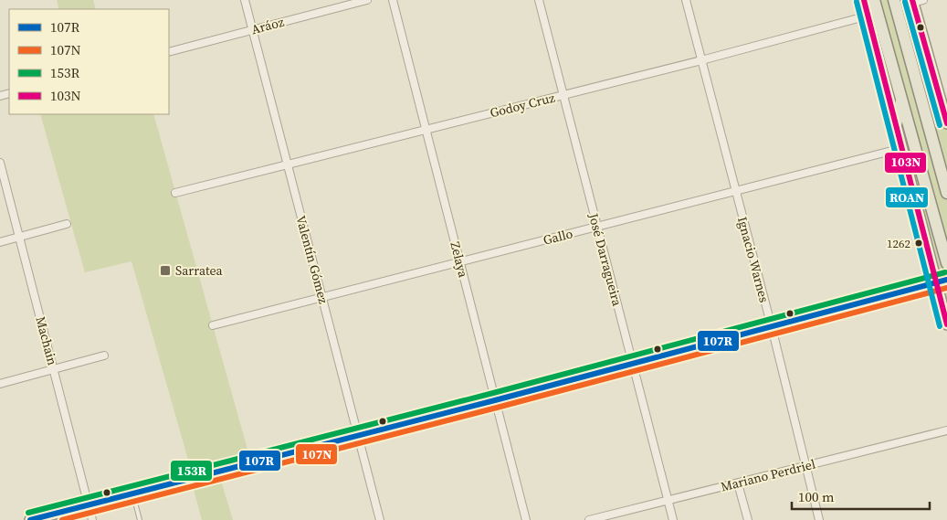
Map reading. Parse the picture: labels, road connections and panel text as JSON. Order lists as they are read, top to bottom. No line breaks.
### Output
{"streets":{"street":["Aráoz","Godoy Cruz","Gallo","Valentín Gómez","Zelaya","José Darragueira","Ignacio Warnes","Machain","Mariano Perdriel"]},"crossings":[["Aráoz","Valentín Gómez"],["Godoy Cruz","Valentín Gómez"],["Godoy Cruz","Zelaya"],["Godoy Cruz","José Darragueira"],["Godoy Cruz","Ignacio Warnes"],["Gallo","Valentín Gómez"],["Gallo","Zelaya"],["Gallo","José Darragueira"],["Gallo","Ignacio Warnes"],["José Darragueira","Mariano Perdriel"],["Ignacio Warnes","Mariano Perdriel"]],"places":{"other":["1262"],"transit":["Sarratea"]},"lines":["transit line 103N","transit line ROAN","transit line 153R","transit line 107R","transit line 107N"],"legend":["107R","107N","153R","103N"],"scale_bar":"100 m"}
